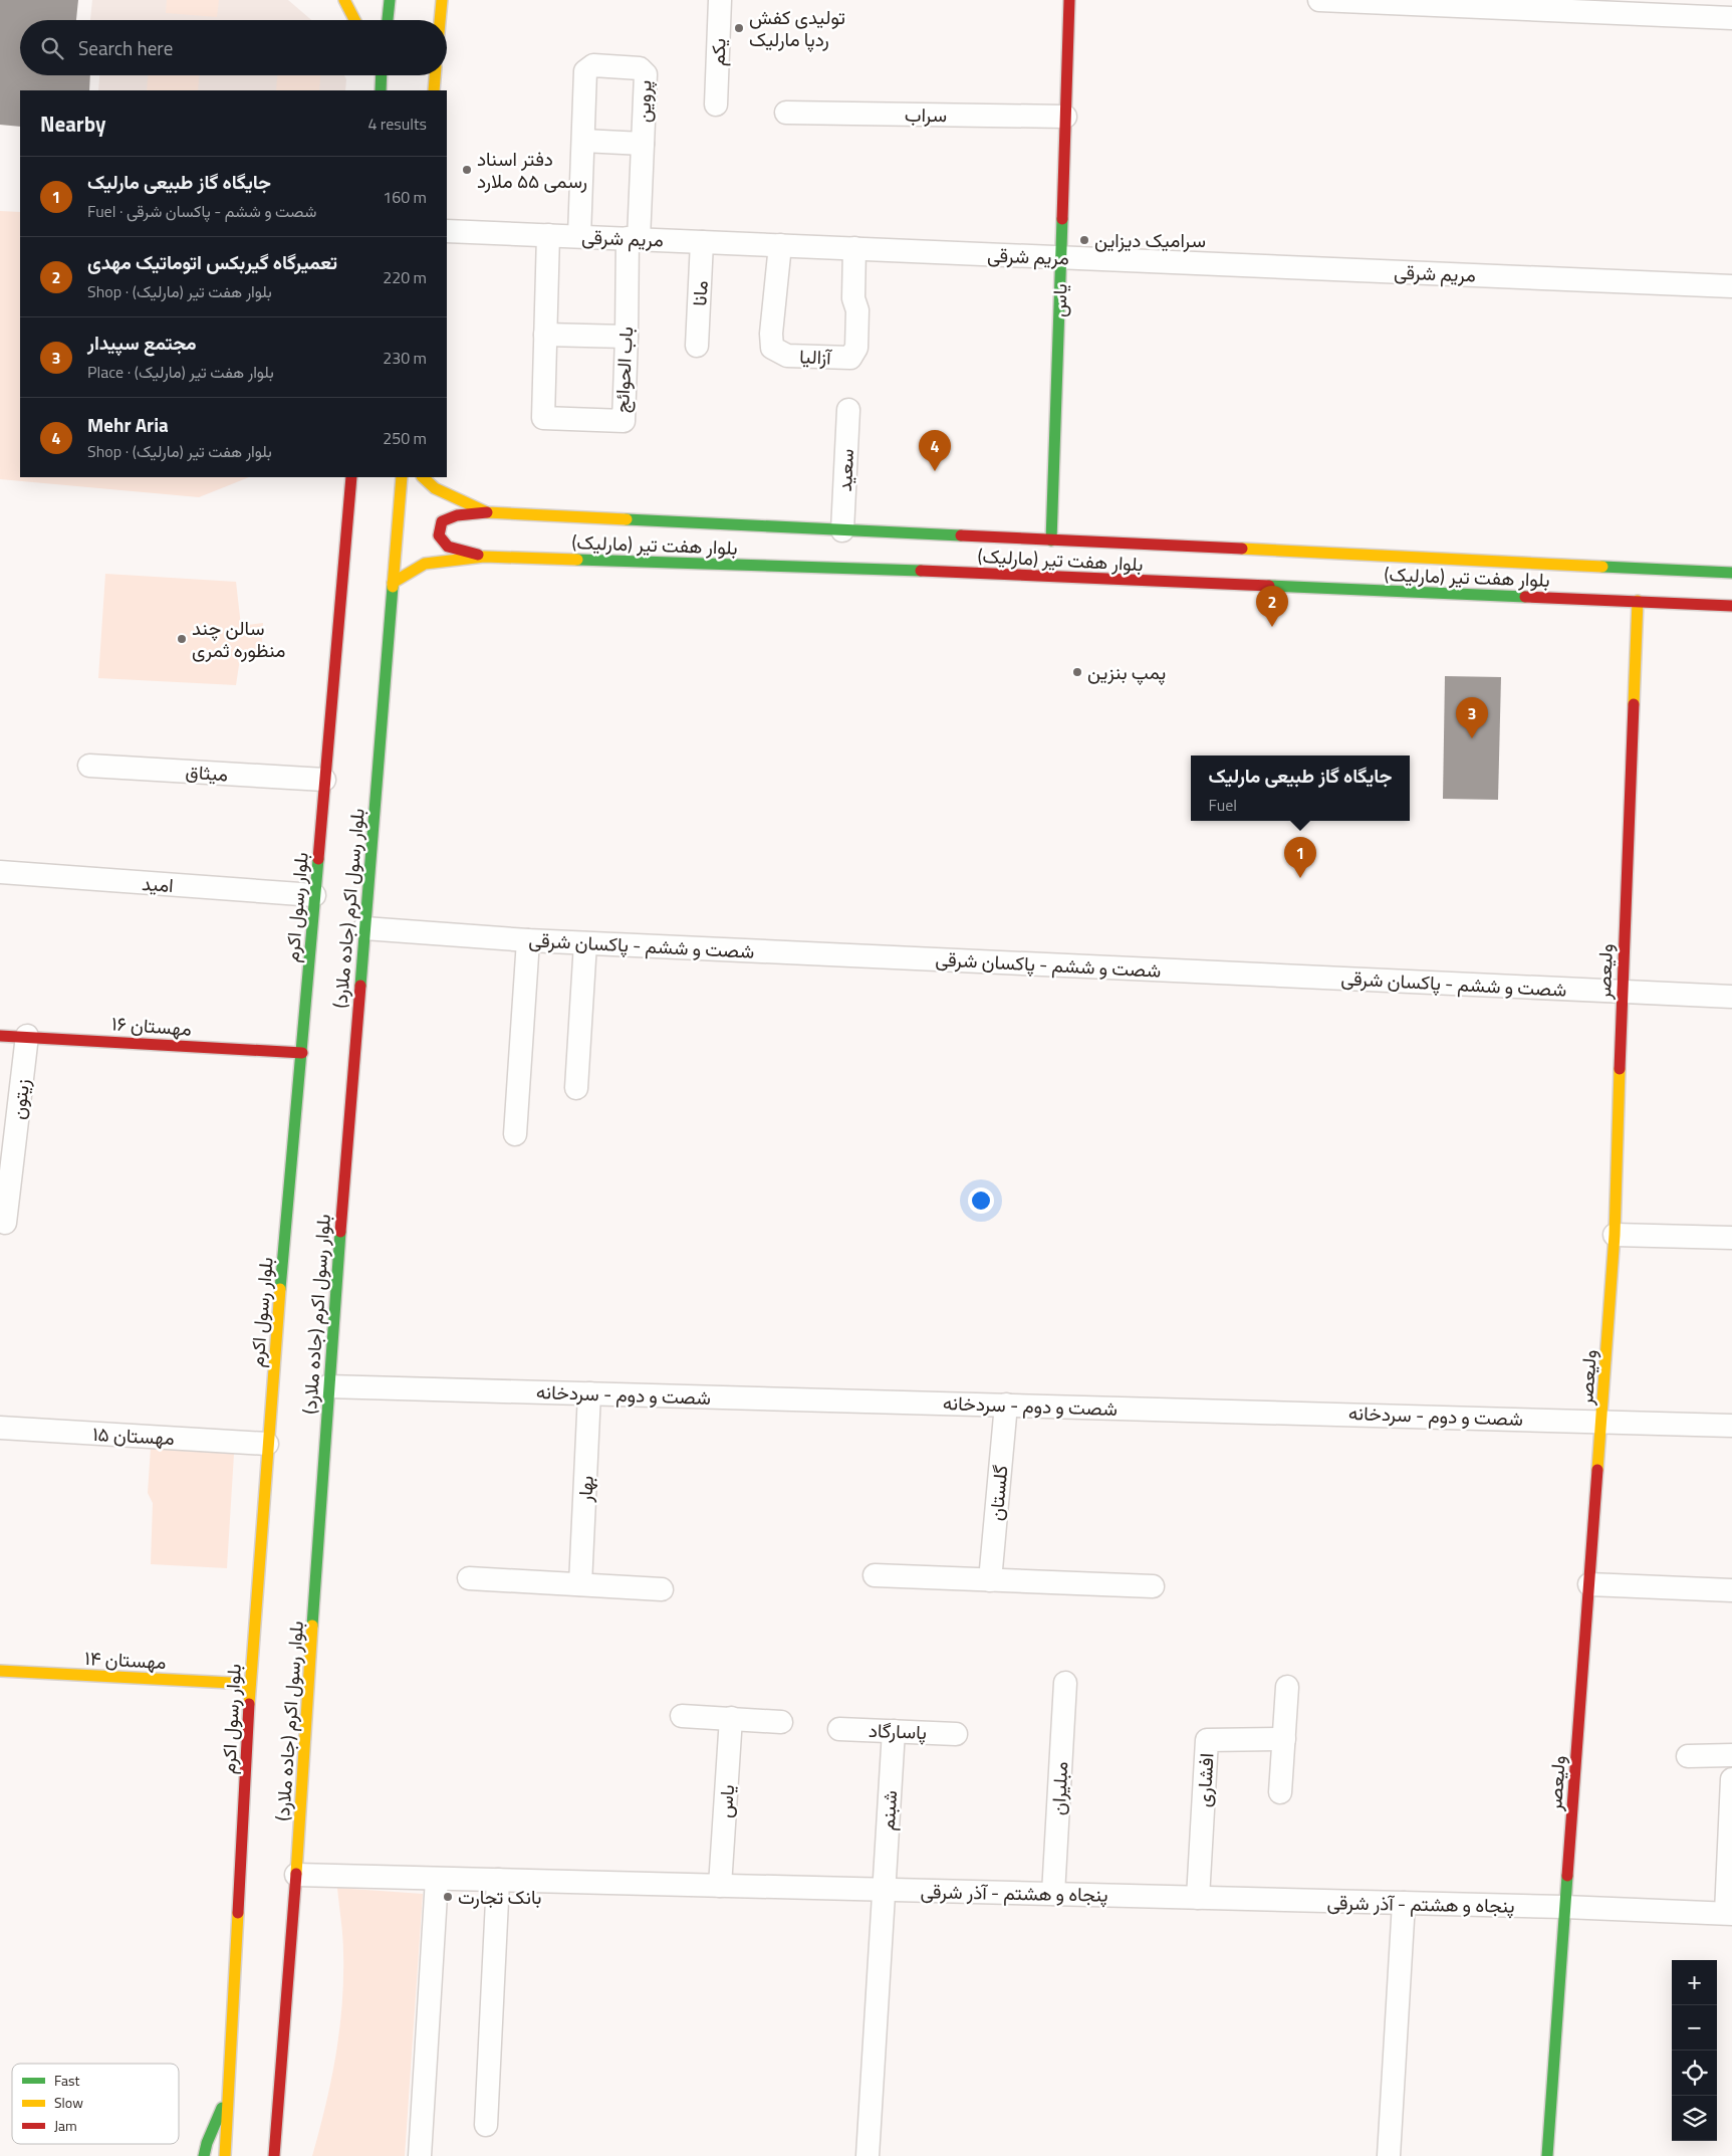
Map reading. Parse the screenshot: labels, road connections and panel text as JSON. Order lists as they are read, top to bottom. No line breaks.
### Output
{"streets":{"main road":["یاس","بلوار هفت تیر (مارلیک)","بلوار رسول اکرم","بلوار رسول اکرم (جاده ملارد)","ولیعصر","مهستان ۱۶","مهستان ۱۴"],"street":["یکم","پروین","سراب","مریم شرقی","مانا","آزالیا","باب الحوائج","سعید","میثاق","امید","شصت و ششم - پاکسان شرقی","زیتون","شصت و دوم - سردخانه","مهستان ۱۵","بهار","گلستان","پاسارگاد","افشاری","مبلیران","شبنم","پنجاه و هشتم - آذر شرقی"]},"crossings":[["پروین","مریم شرقی"],["پروین","باب الحوائج"],["سراب","یاس"],["مریم شرقی","مانا"],["مریم شرقی","یاس"],["مریم شرقی","آزالیا"],["مریم شرقی","باب الحوائج"],["یاس","بلوار هفت تیر (مارلیک)"],["یاس","پنجاه و هشتم - آذر شرقی"],["سعید","بلوار هفت تیر (مارلیک)"],["بلوار هفت تیر (مارلیک)","بلوار رسول اکرم (جاده ملارد)"],["بلوار هفت تیر (مارلیک)","ولیعصر"],["میثاق","بلوار رسول اکرم"],["امید","بلوار رسول اکرم"],["بلوار رسول اکرم","مهستان ۱۶"],["بلوار رسول اکرم","مهستان ۱۵"],["بلوار رسول اکرم","مهستان ۱۴"],["بلوار رسول اکرم (جاده ملارد)","شصت و ششم - پاکسان شرقی"],["بلوار رسول اکرم (جاده ملارد)","شصت و دوم - سردخانه"],["بلوار رسول اکرم (جاده ملارد)","پنجاه و هشتم - آذر شرقی"],["شصت و ششم - پاکسان شرقی","ولیعصر"],["ولیعصر","شصت و دوم - سردخانه"],["ولیعصر","پنجاه و هشتم - آذر شرقی"],["مهستان ۱۶","زیتون"],["شصت و دوم - سردخانه","بهار"],["شصت و دوم - سردخانه","گلستان"],["پاسارگاد","شبنم"],["افشاری","پنجاه و هشتم - آذر شرقی"],["مبلیران","پنجاه و هشتم - آذر شرقی"],["شبنم","پنجاه و هشتم - آذر شرقی"]],"places":["تولیدی کفش ردپا مارلیک","دفتر اسناد رسمی ۵۵ ملارد","سرامیک دیزاین","سالن چند منظوره ثمری","پمپ بنزین","بانک تجارت"],"legend":["Fast","Slow","Jam"],"page":{"search":"Search here","heading":["Nearby","4 results"],"list":[{"mark":"1","name":"جایگاه گاز طبیعی مارلیک","note":"Fuel · شصت و ششم - پاکسان شرقی","value":"160 m"},{"mark":"2","name":"تعمیرگاه گیربکس اتوماتیک مهدی","note":"Shop · بلوار هفت تیر (مارلیک)","value":"220 m"},{"mark":"3","name":"مجتمع سپیدار","note":"Place · بلوار هفت تیر (مارلیک)","value":"230 m"},{"mark":"4","name":"Mehr Aria","note":"Shop · بلوار هفت تیر (مارلیک)","value":"250 m"}],"pins":["4","2","3","1"],"popup":["جایگاه گاز طبیعی مارلیک","Fuel"],"map_buttons":["+","−"]}}
